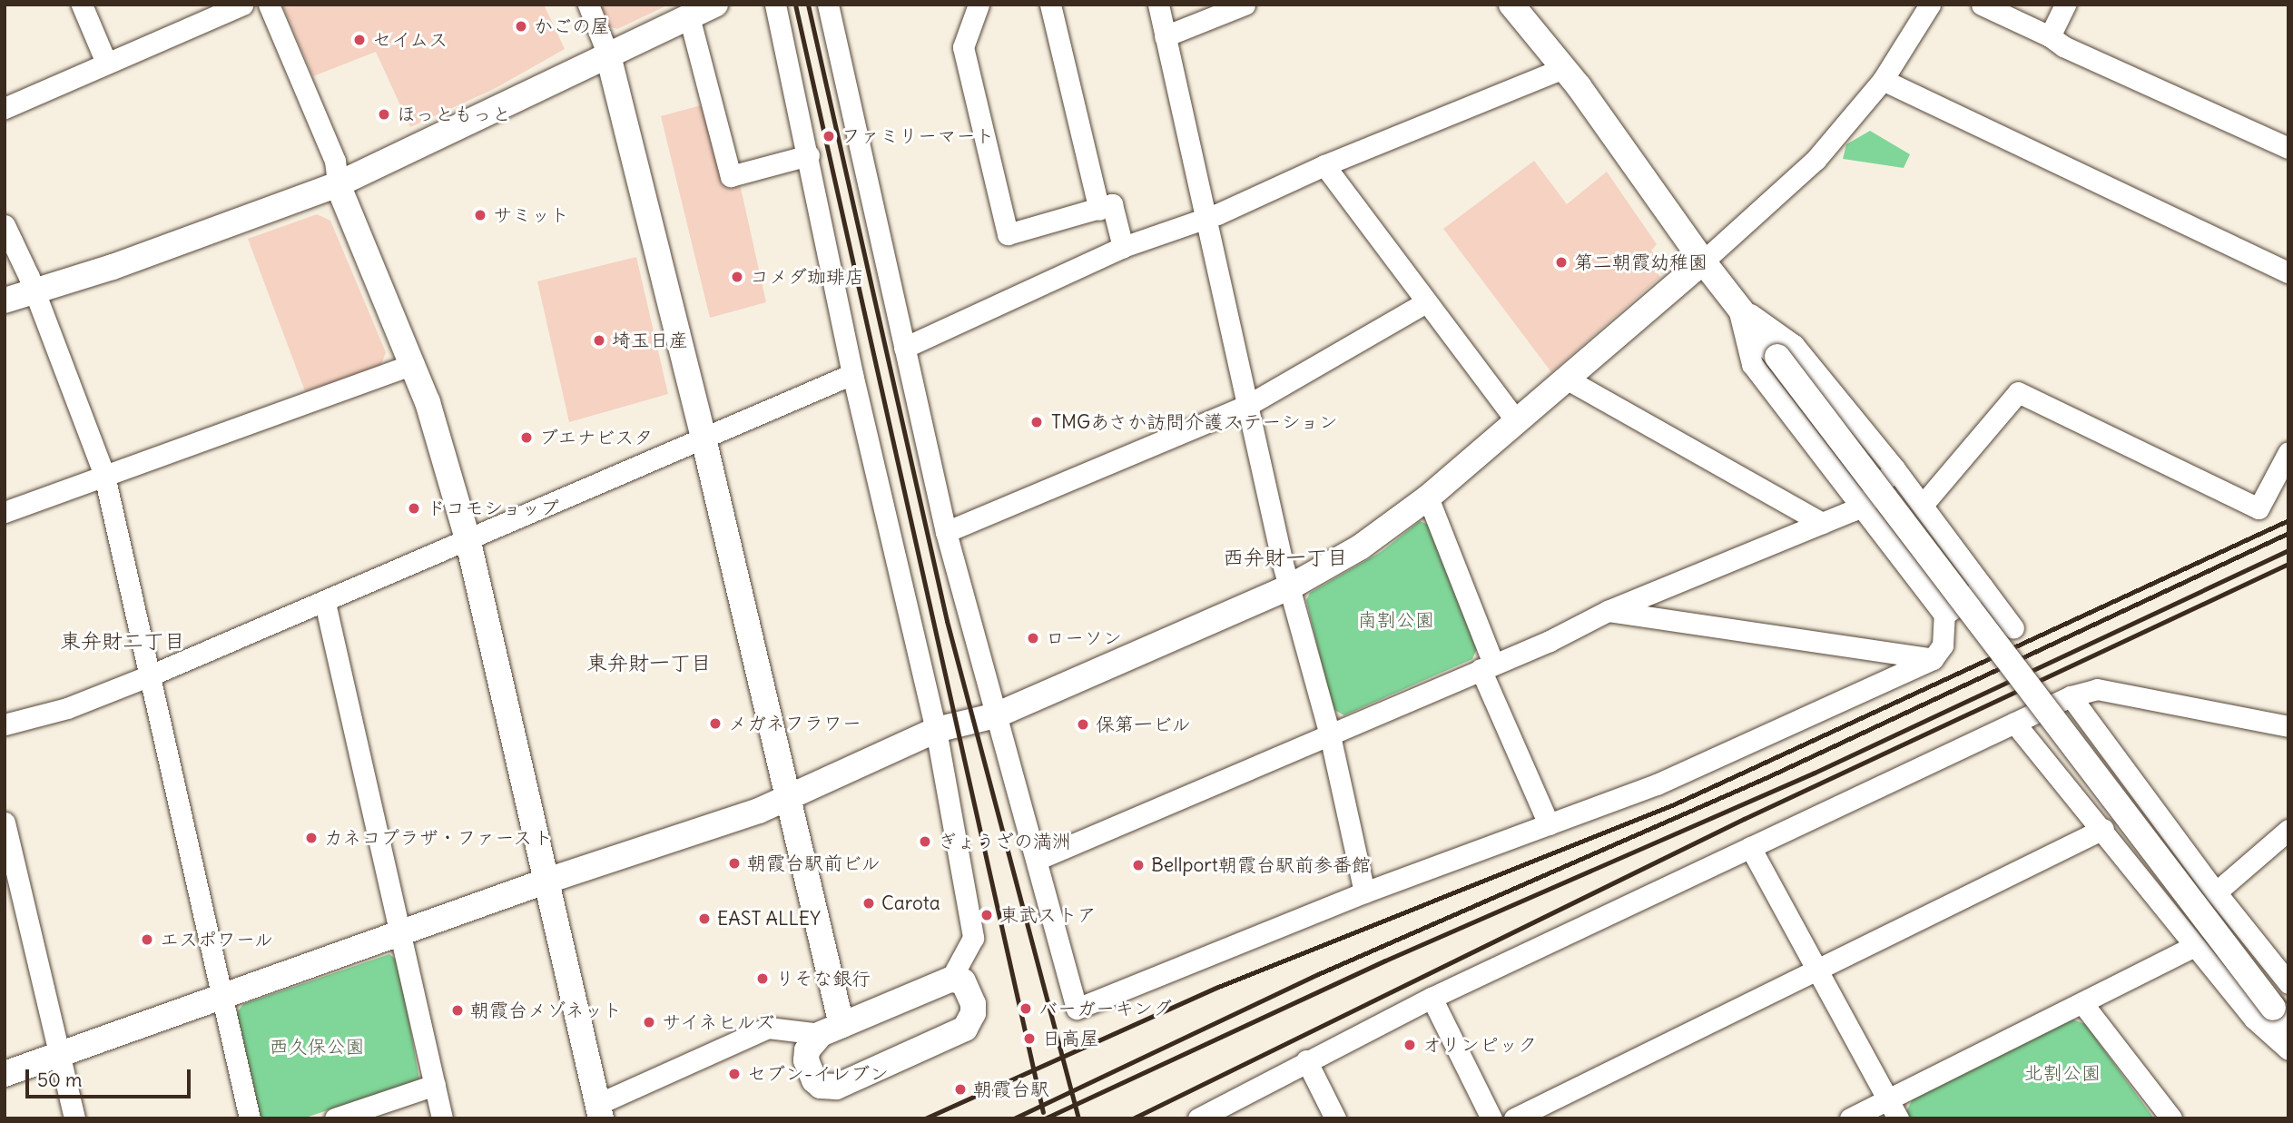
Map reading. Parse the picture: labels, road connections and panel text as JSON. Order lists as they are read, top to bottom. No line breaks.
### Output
{"districts":["西弁財一丁目","東弁財二丁目","東弁財一丁目"],"parks":["南割公園","西久保公園","北割公園"],"places":["かごの屋","セイムス","ほっともっと","ファミリーマート","サミット","第二朝霞幼稚園","コメダ珈琲店","埼玉日産","TMGあさか訪問介護ステーション","ブエナビスタ","ドコモショップ","ローソン","メガネフラワー","保第一ビル","カネコプラザ・ファースト","ぎょうざの満洲","朝霞台駅前ビル","Bellport朝霞台駅前参番館","Carota","東武ストア","EAST ALLEY","エスポワール","りそな銀行","バーガーキング","朝霞台メゾネット","サイネヒルズ","日高屋","オリンピック","セブン-イレブン","朝霞台駅"],"scale_bar":"50 m"}
